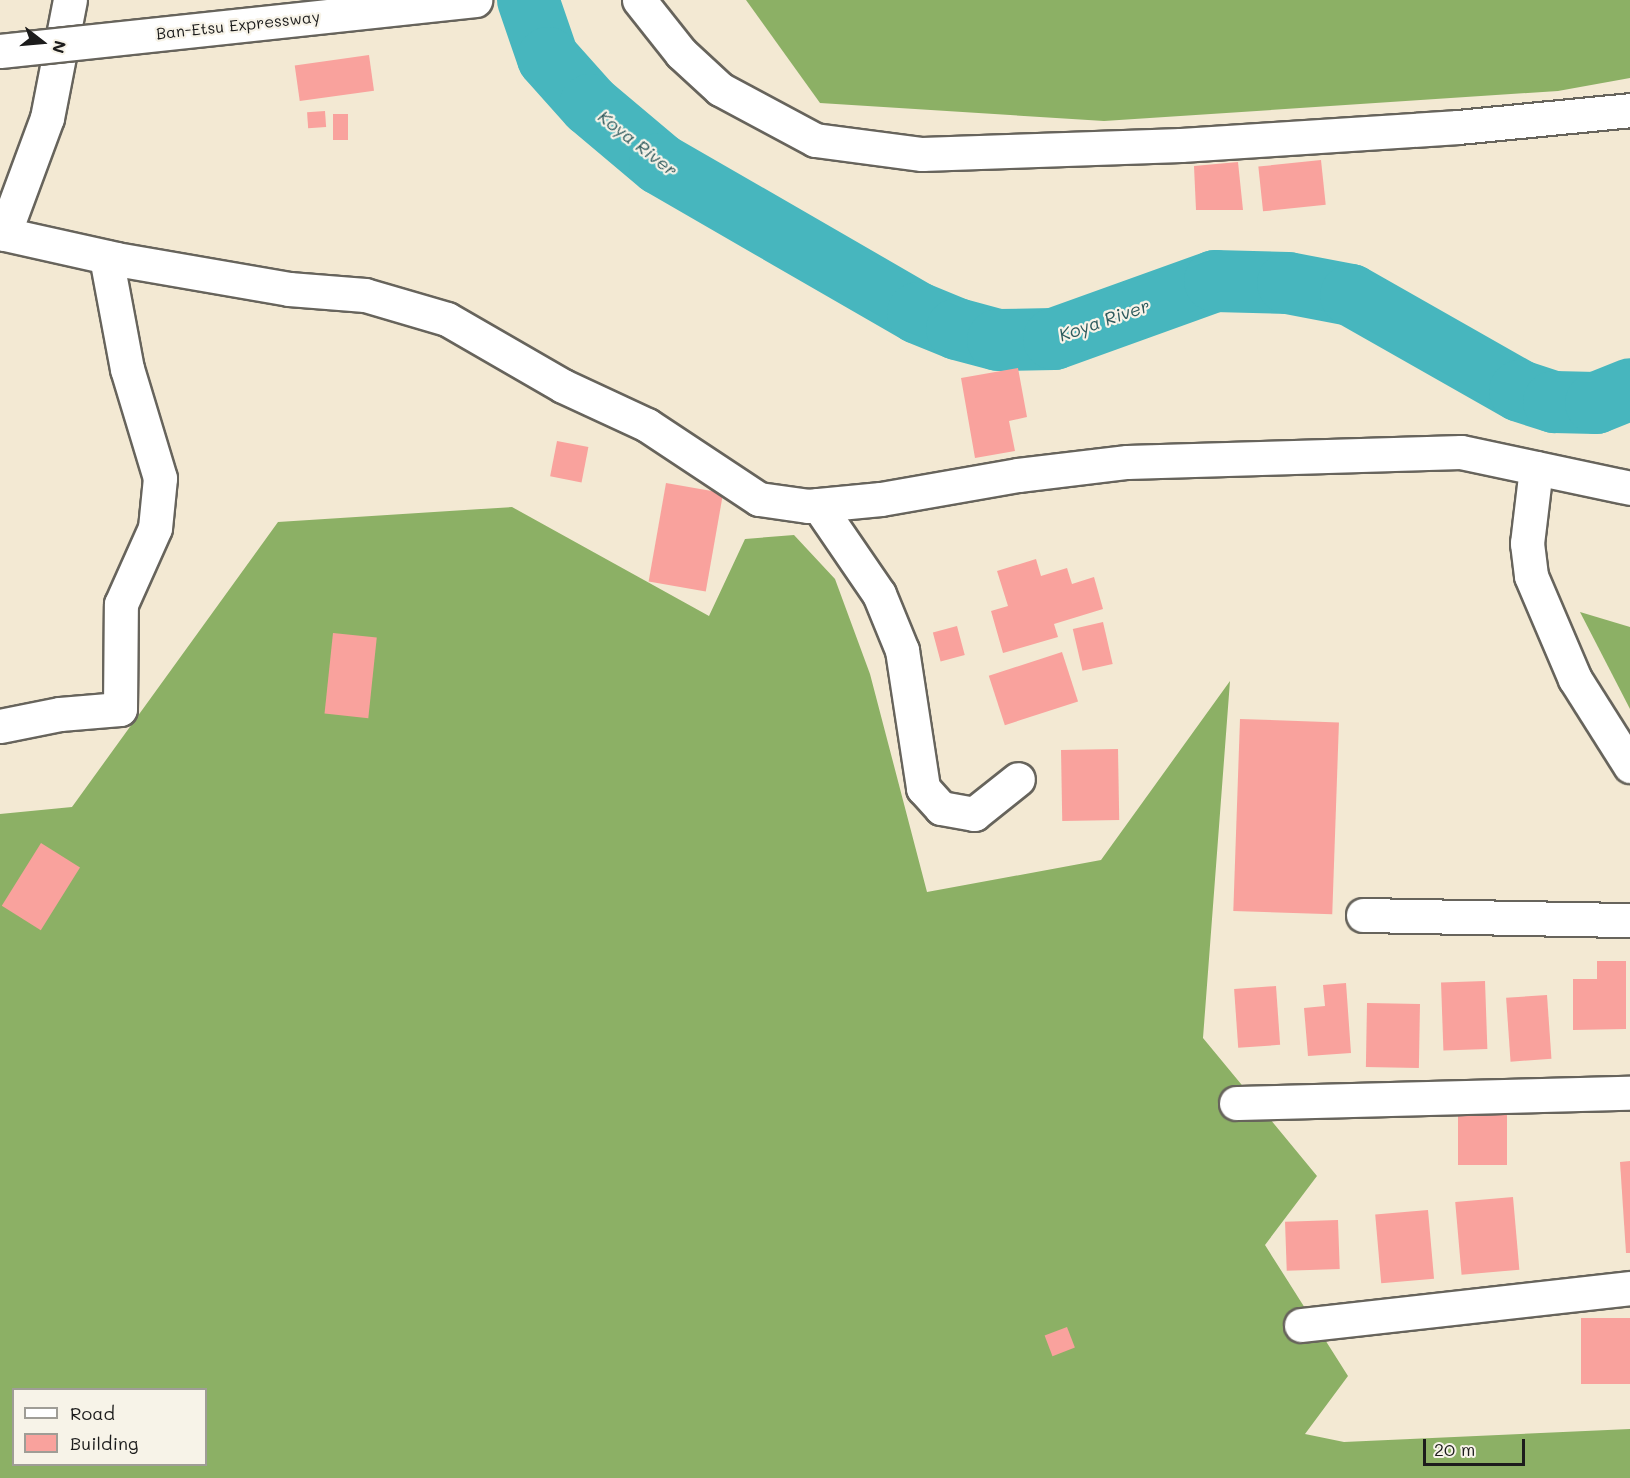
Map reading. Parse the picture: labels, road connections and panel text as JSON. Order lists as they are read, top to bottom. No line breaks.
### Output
{"streets":{"main road":["Ban-Etsu Expressway"]},"water":["Koya River"],"legend":["Road","Building"],"scale_bar":"20 m","north":"right"}
